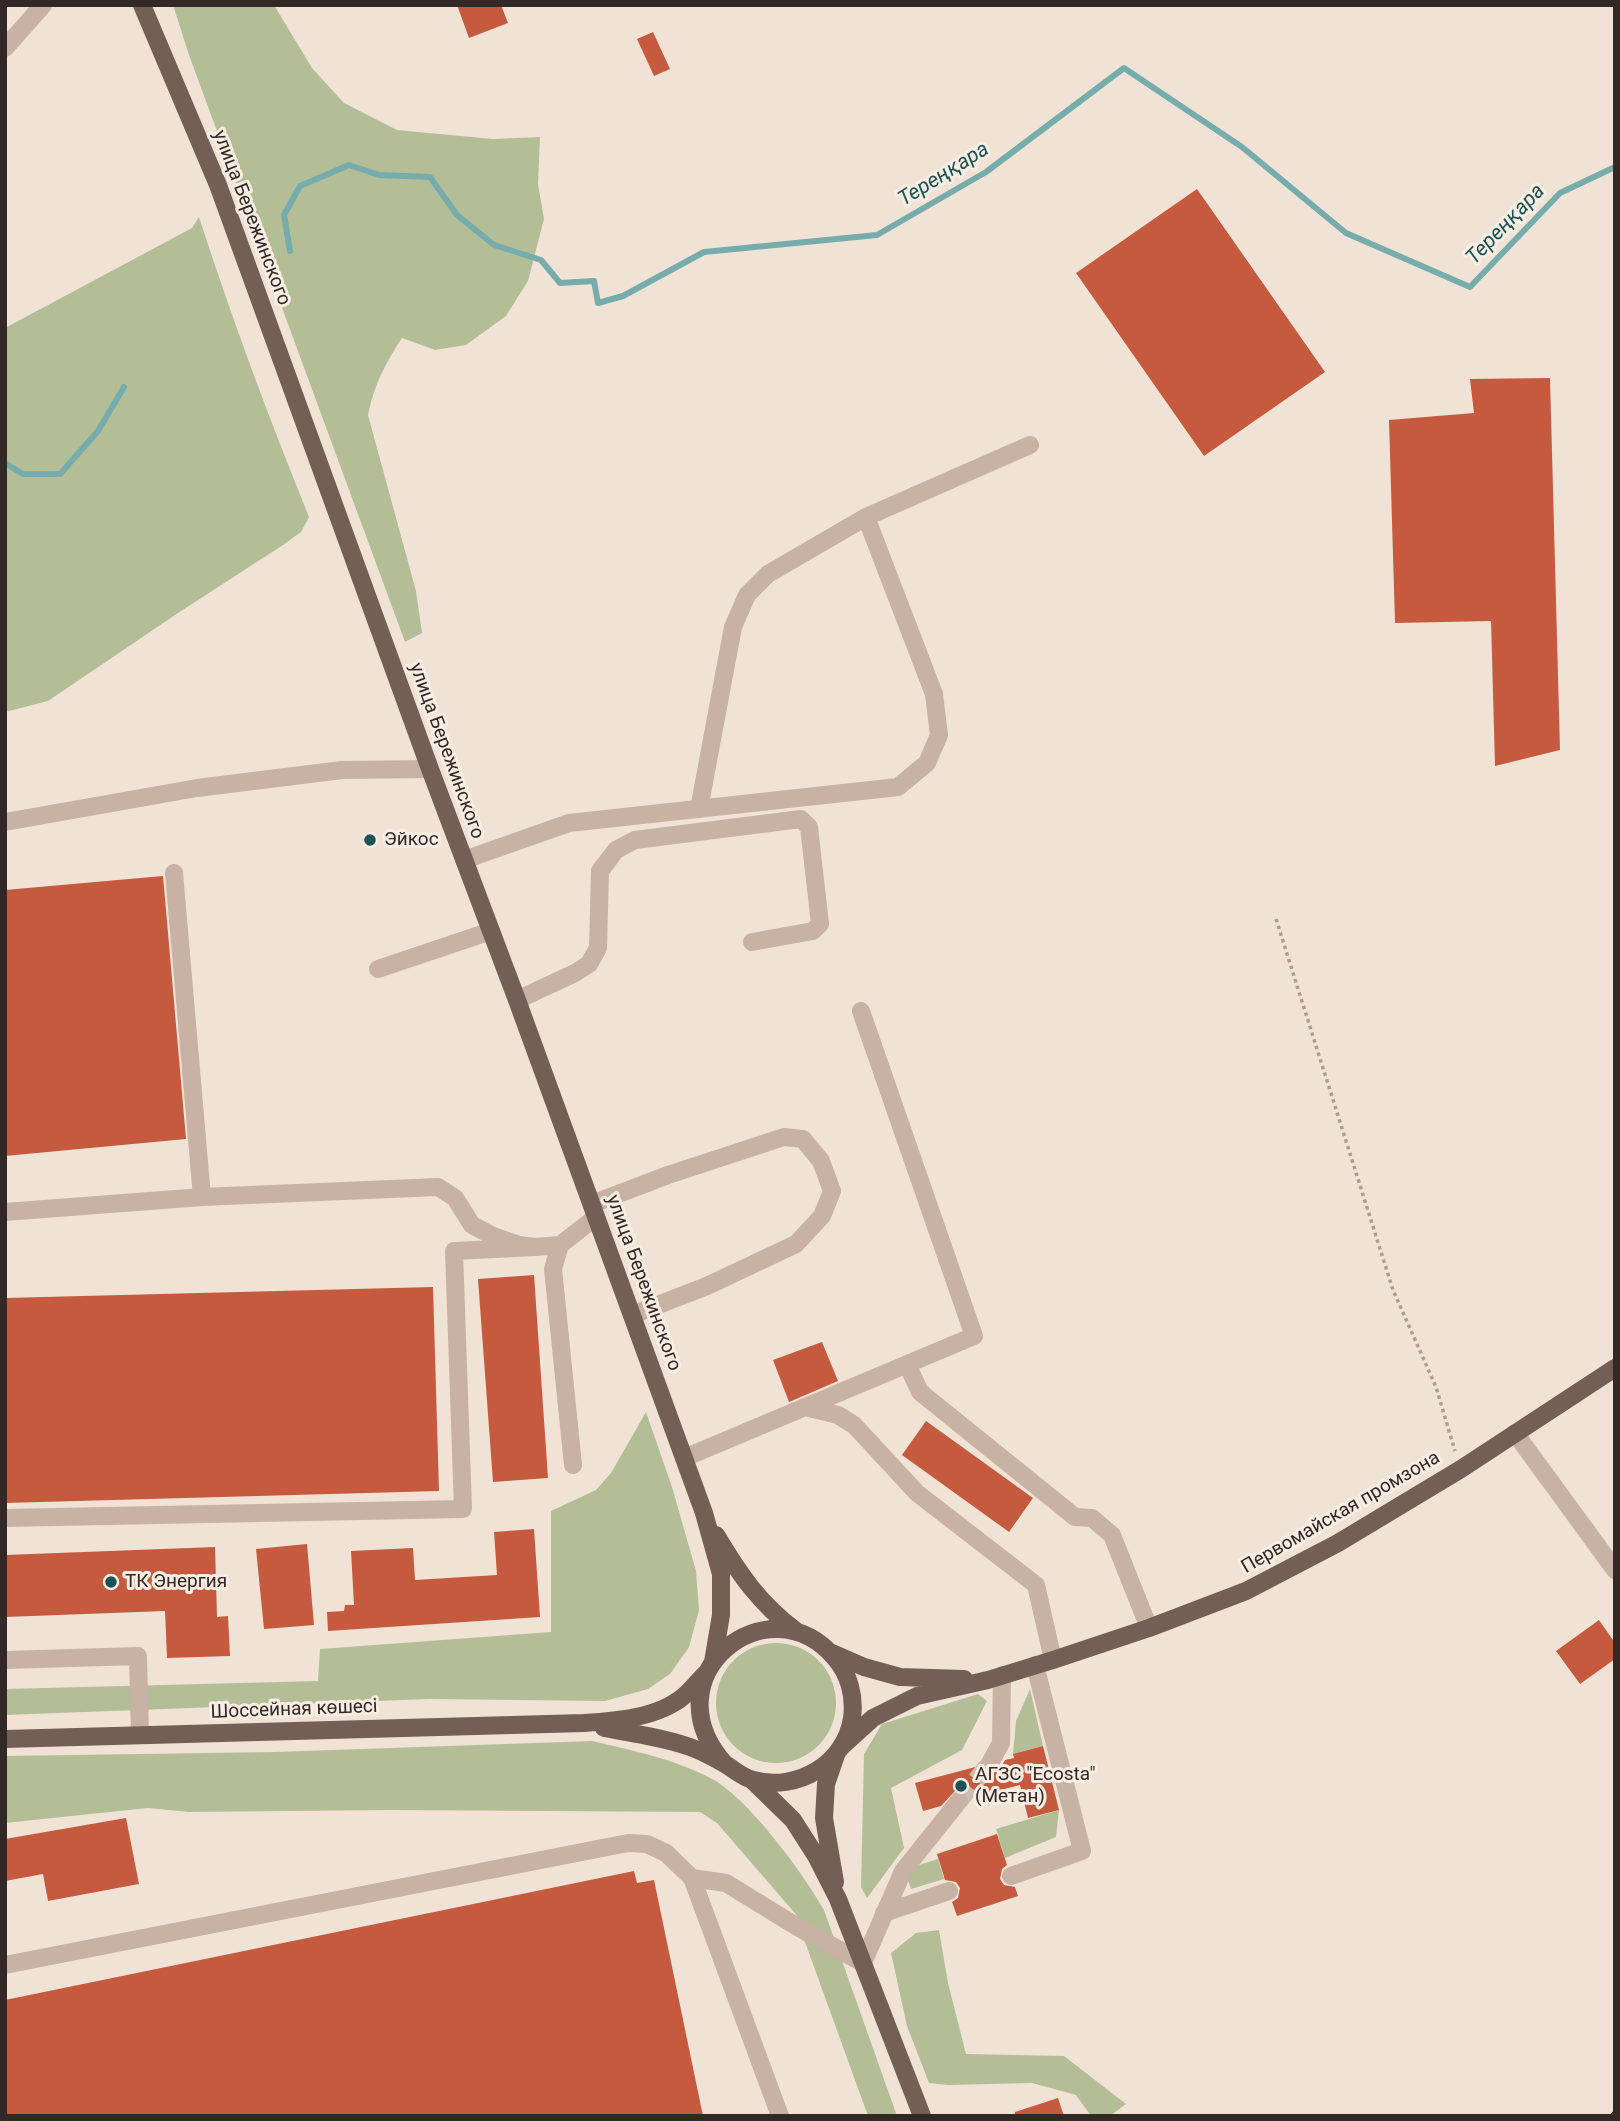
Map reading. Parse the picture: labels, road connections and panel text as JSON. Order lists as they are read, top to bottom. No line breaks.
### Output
{"streets":{"main road":["улица Бережинского","Первомайская промзона","Шоссейная көшесі"]},"water":["Тереңқара"],"places":["Эйкос","ТК Энергия","АГЗС \"Ecosta\" (Метан)"]}
